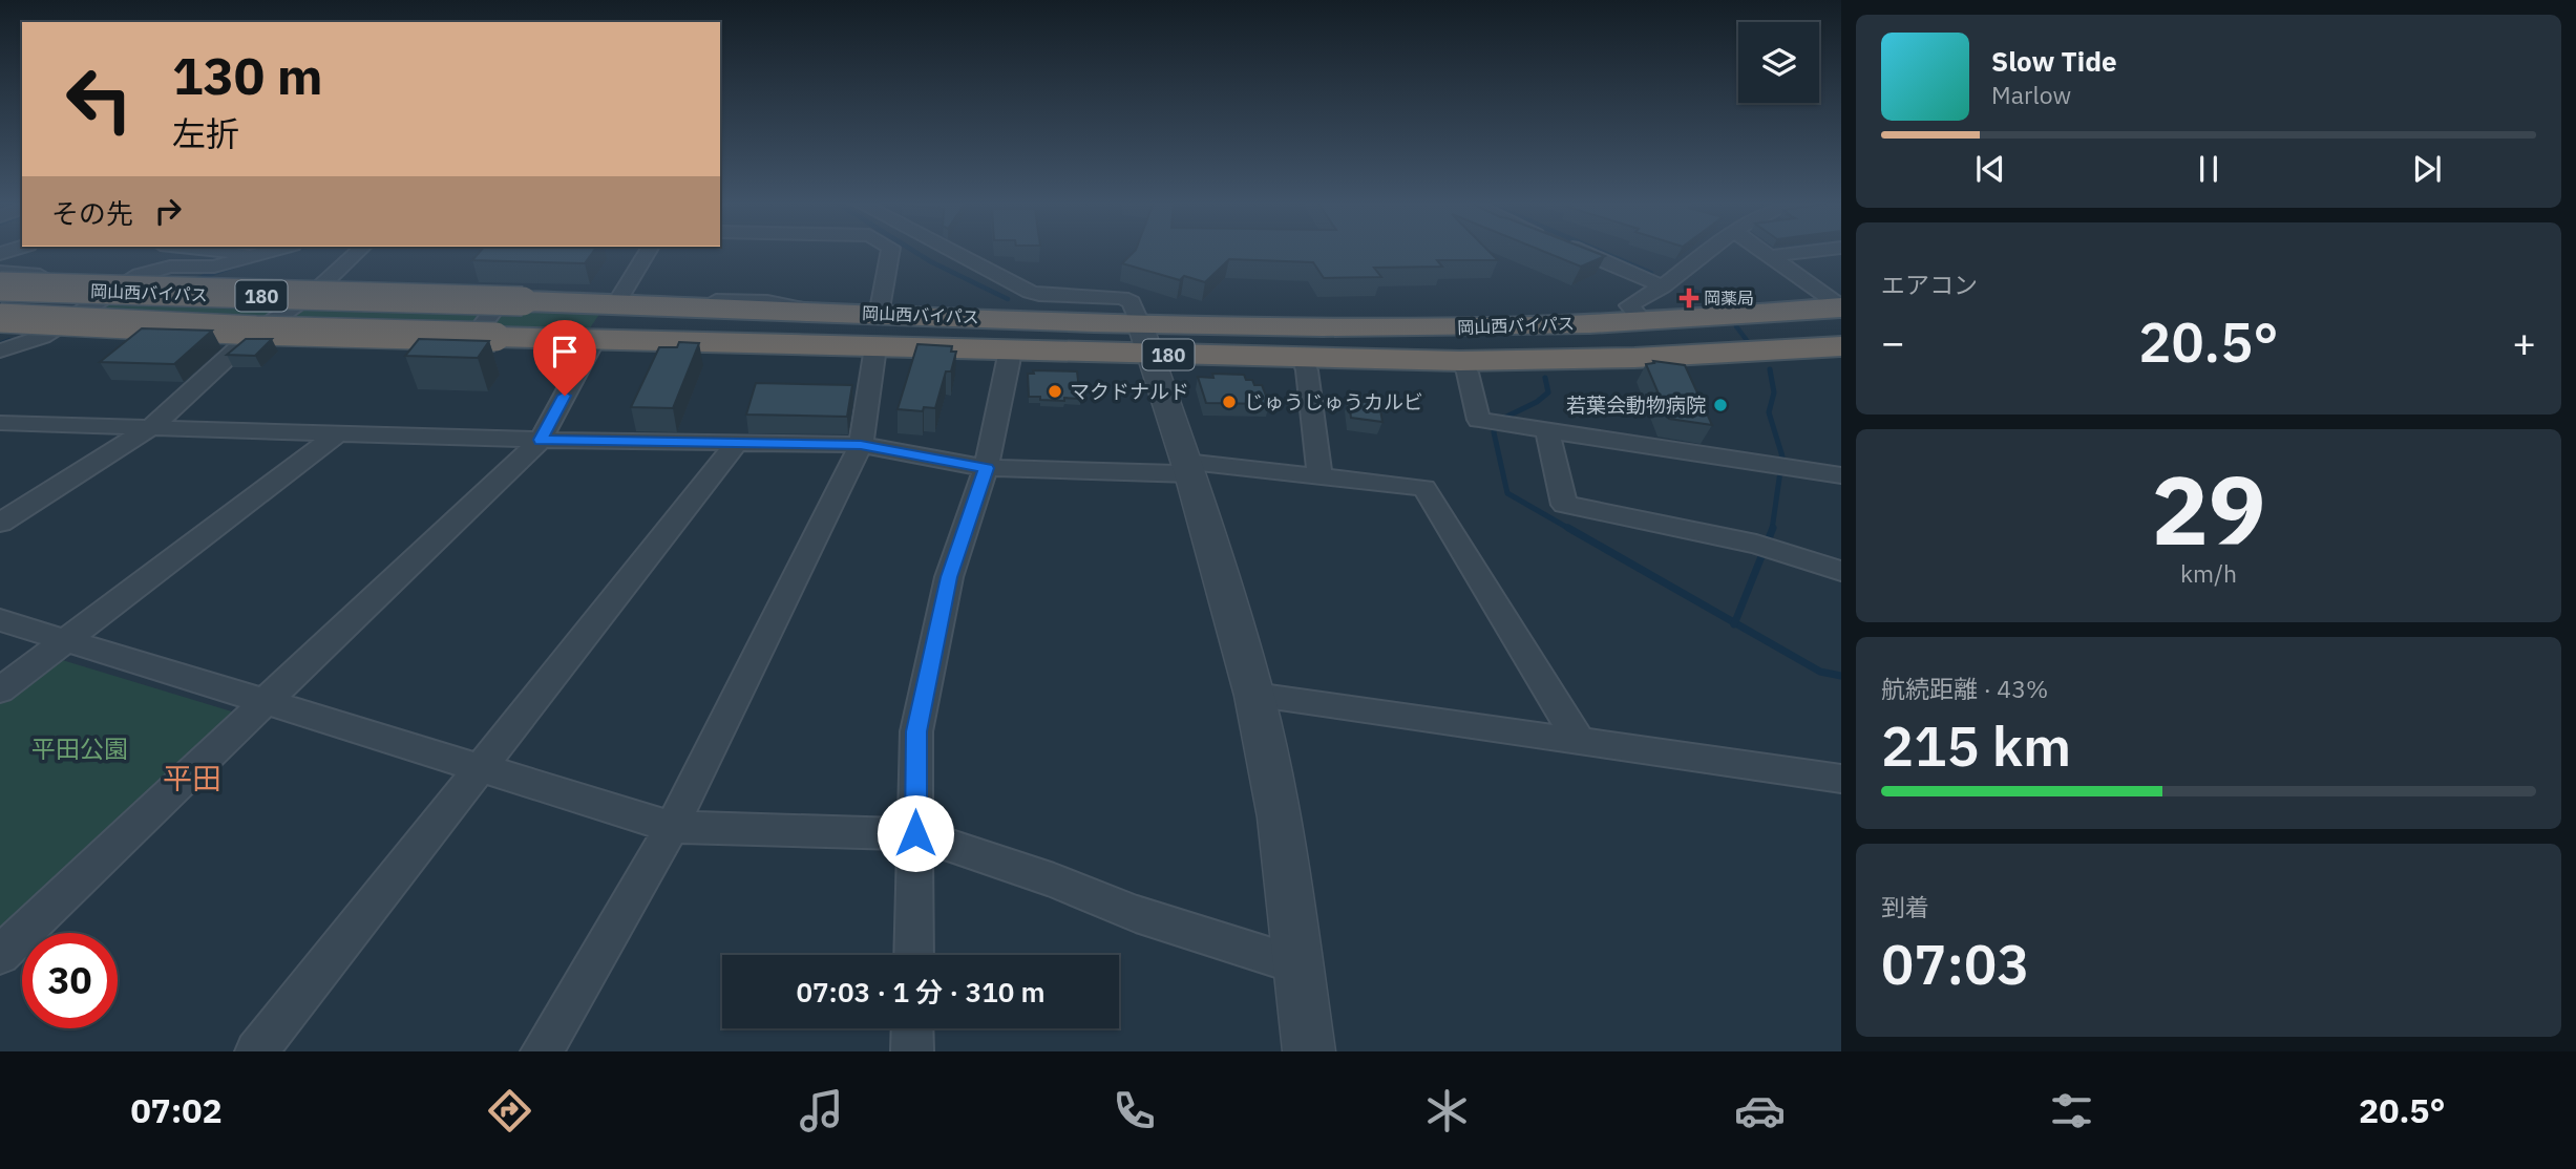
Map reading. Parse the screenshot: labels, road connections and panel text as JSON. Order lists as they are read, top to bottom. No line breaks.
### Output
{"streets":{"highway":["岡山西バイパス","180"]},"districts":["平田"],"parks":["平田公園"],"places":{"health":["岡薬局"],"other":["マクドナルド","じゅうじゅうカルビ","若葉会動物病院"]},"page":{"turn":["130 m","左折"],"song":["Slow Tide","Marlow"],"then":"その先","tile":["エアコン",["29","km/h"],["航続距離 · 43%","215 km"],["到着","07:03"]],"heat":["−","20.5°","+"],"limit":"30","trip":"07:03 · 1 分 · 310 m","tabs":["07:02","20.5°"]}}
